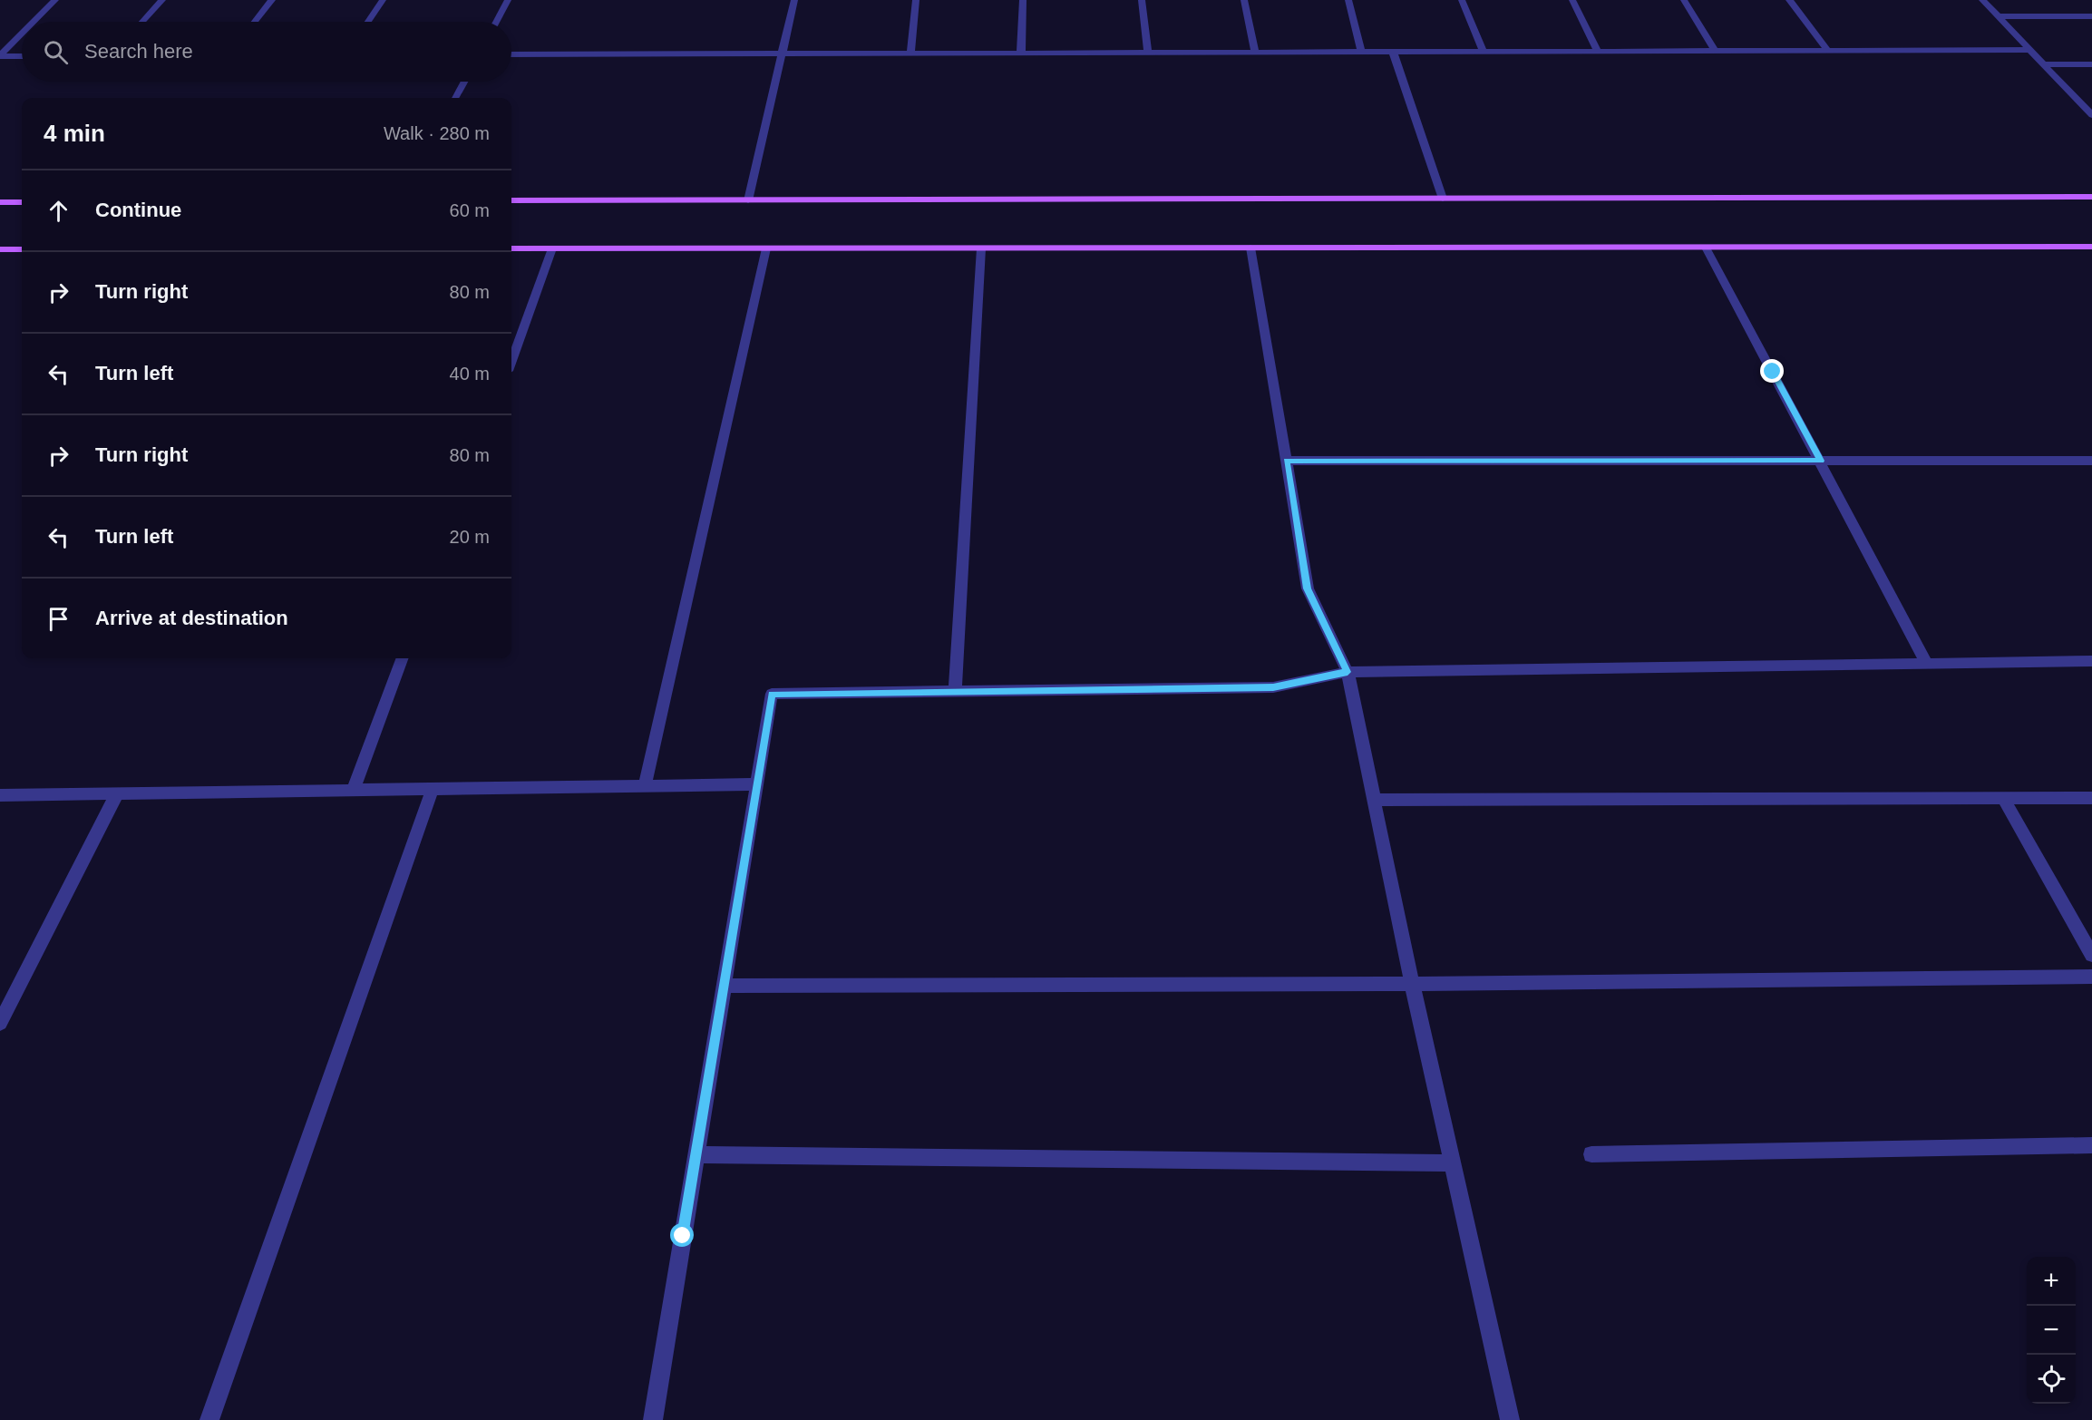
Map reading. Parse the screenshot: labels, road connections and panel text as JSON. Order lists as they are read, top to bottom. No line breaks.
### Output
{"page":{"search":"Search here","heading":["4 min","Walk · 280 m"],"list":[["Continue","60 m"],["Turn right","80 m"],["Turn left","40 m"],["Turn right","80 m"],["Turn left","20 m"],"Arrive at destination"],"map_buttons":["+","−"]}}
